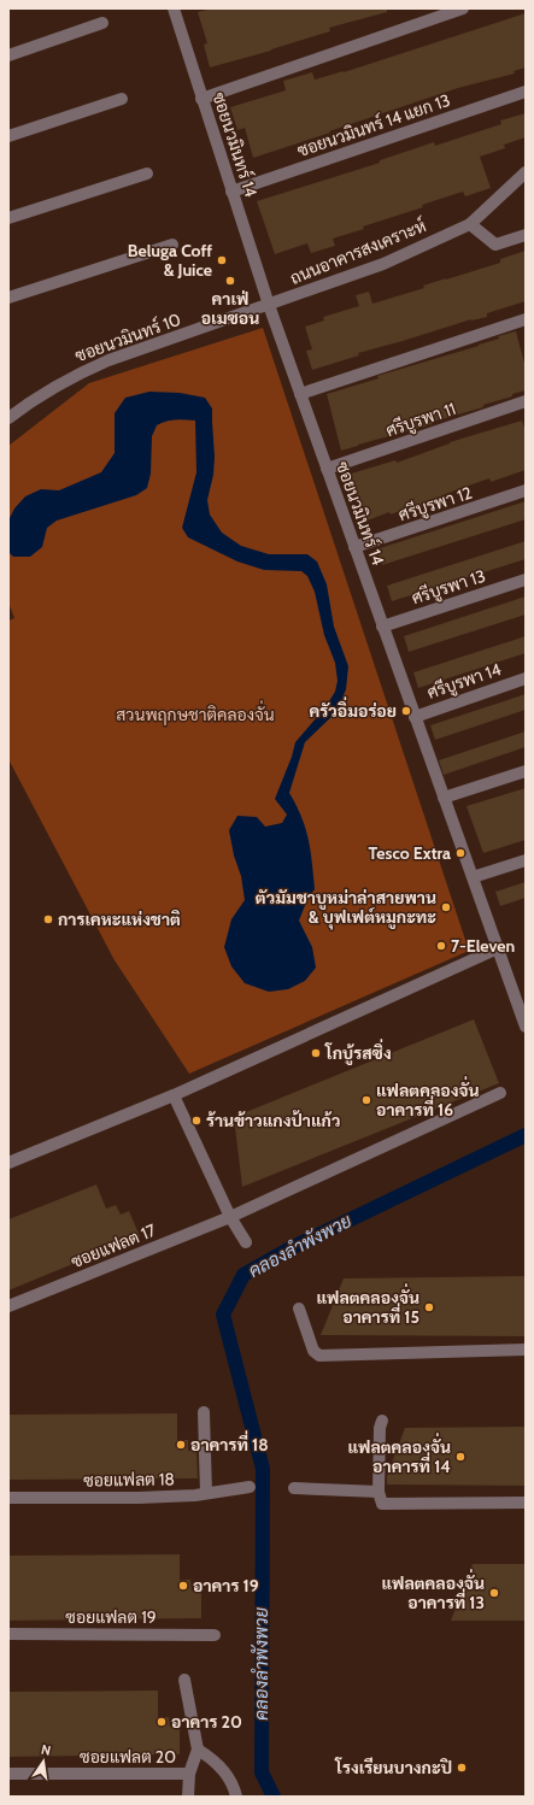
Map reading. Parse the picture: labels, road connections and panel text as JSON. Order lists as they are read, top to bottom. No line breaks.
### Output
{"streets":{"street":["ซอยนวมินทร์ 14 แยก 13","ซอยนวมินทร์ 14","ถนนอาคารสงเคราะห์","ซอยนวมินทร์ 10","ศรีบูรพา 11","ศรีบูรพา 12","ศรีบูรพา 13","ศรีบูรพา 14","ซอยแฟลต 17","ซอยแฟลต 18","ซอยแฟลต 19","ซอยแฟลต 20"]},"crossings":[["ซอยนวมินทร์ 14 แยก 13","ซอยนวมินทร์ 14"],["ซอยนวมินทร์ 14","ถนนอาคารสงเคราะห์"],["ซอยนวมินทร์ 14","ซอยนวมินทร์ 10"],["ซอยนวมินทร์ 14","ศรีบูรพา 11"],["ซอยนวมินทร์ 14","ศรีบูรพา 12"],["ซอยนวมินทร์ 14","ศรีบูรพา 13"],["ซอยนวมินทร์ 14","ศรีบูรพา 14"],["ถนนอาคารสงเคราะห์","ซอยนวมินทร์ 10"]],"water":["คลองลำพังพวย"],"parks":["สวนพฤกษชาติคลองจั่น"],"places":["Beluga Coff & Juice","คาเฟ่ อเมซอน","ครัวอิ่มอร่อย","Tesco Extra","ตัวมัมชาบูหม่าล่าสายพาน & บุฟเฟต์หมูกะทะ","การเคหะแห่งชาติ","7-Eleven","โกบู้รสซิ่ง","แฟลตคลองจั่น อาคารที่ 16","ร้านข้าวแกงป้าแก้ว","แฟลตคลองจั่น อาคารที่ 15","อาคารที่ 18","แฟลตคลองจั่น อาคารที่ 14","อาคาร 19","แฟลตคลองจั่น อาคารที่ 13","อาคาร 20","โรงเรียนบางกะปิ"],"north":"top"}
